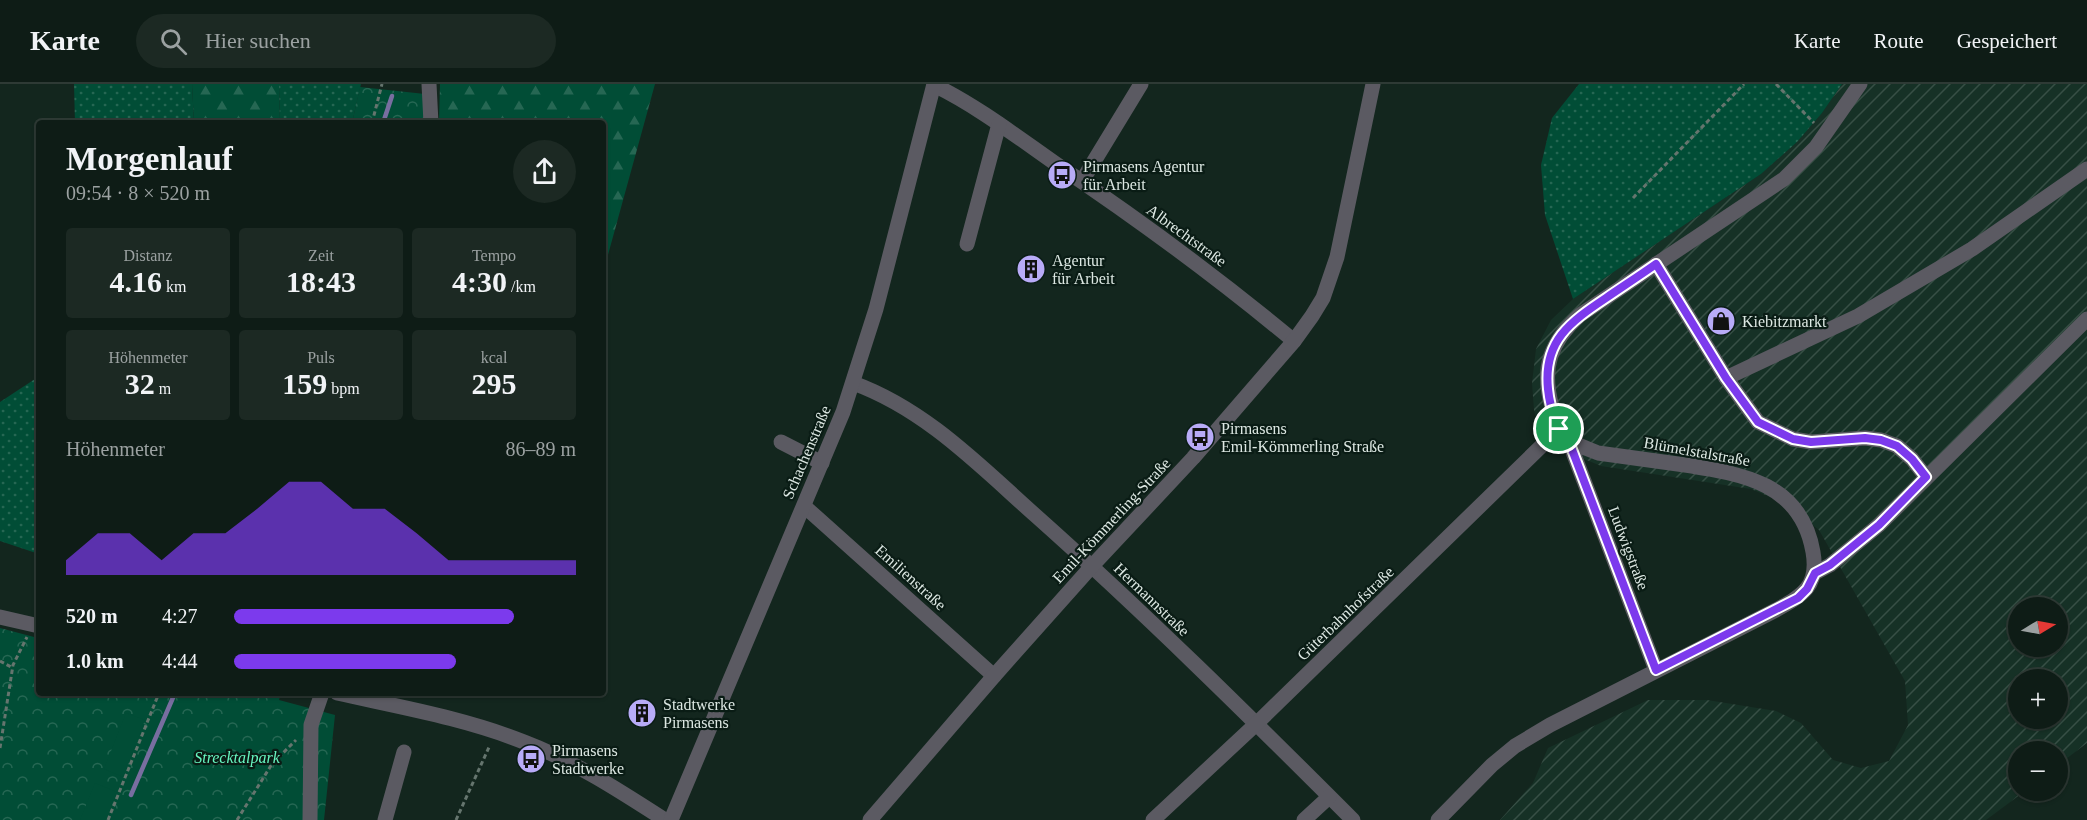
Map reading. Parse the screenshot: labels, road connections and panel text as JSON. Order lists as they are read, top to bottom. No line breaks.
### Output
{"streets":{"street":["Albrechtstraße","Blümelstalstraße","Schachenstraße","Emil-Kömmerling-Straße","Ludwigstraße","Emilienstraße","Hermannstraße","Güterbahnhofstraße"]},"crossings":[["Albrechtstraße","Schachenstraße"],["Albrechtstraße","Emil-Kömmerling-Straße"],["Blümelstalstraße","Ludwigstraße"],["Blümelstalstraße","Güterbahnhofstraße"],["Schachenstraße","Emilienstraße"],["Schachenstraße","Hermannstraße"],["Emil-Kömmerling-Straße","Emilienstraße"],["Emil-Kömmerling-Straße","Hermannstraße"],["Ludwigstraße","Güterbahnhofstraße"],["Hermannstraße","Güterbahnhofstraße"]],"parks":["Strecktalpark"],"places":{"bus stop":["Pirmasens Agentur für Arbeit","Pirmasens Emil-Kömmerling Straße","Pirmasens Stadtwerke"],"building":["Agentur für Arbeit","Stadtwerke Pirmasens"],"shop":["Kiebitzmarkt"]},"north":"right","page":{"header":"Karte","search":"Hier suchen","nav":["Karte","Route","Gespeichert"],"heading":["Morgenlauf","09:54 · 8 × 520 m"],"stats":[["Distanz","4.16 km"],["Zeit","18:43"],["Tempo","4:30 /km"],["Höhenmeter","32 m"],["Puls","159 bpm"],["kcal","295"]],"chart":["Höhenmeter","86–89 m"],"list":[{"name":"520 m","note":"4:27"},{"name":"1.0 km","note":"4:44"}],"map_buttons":["+","−"]}}
